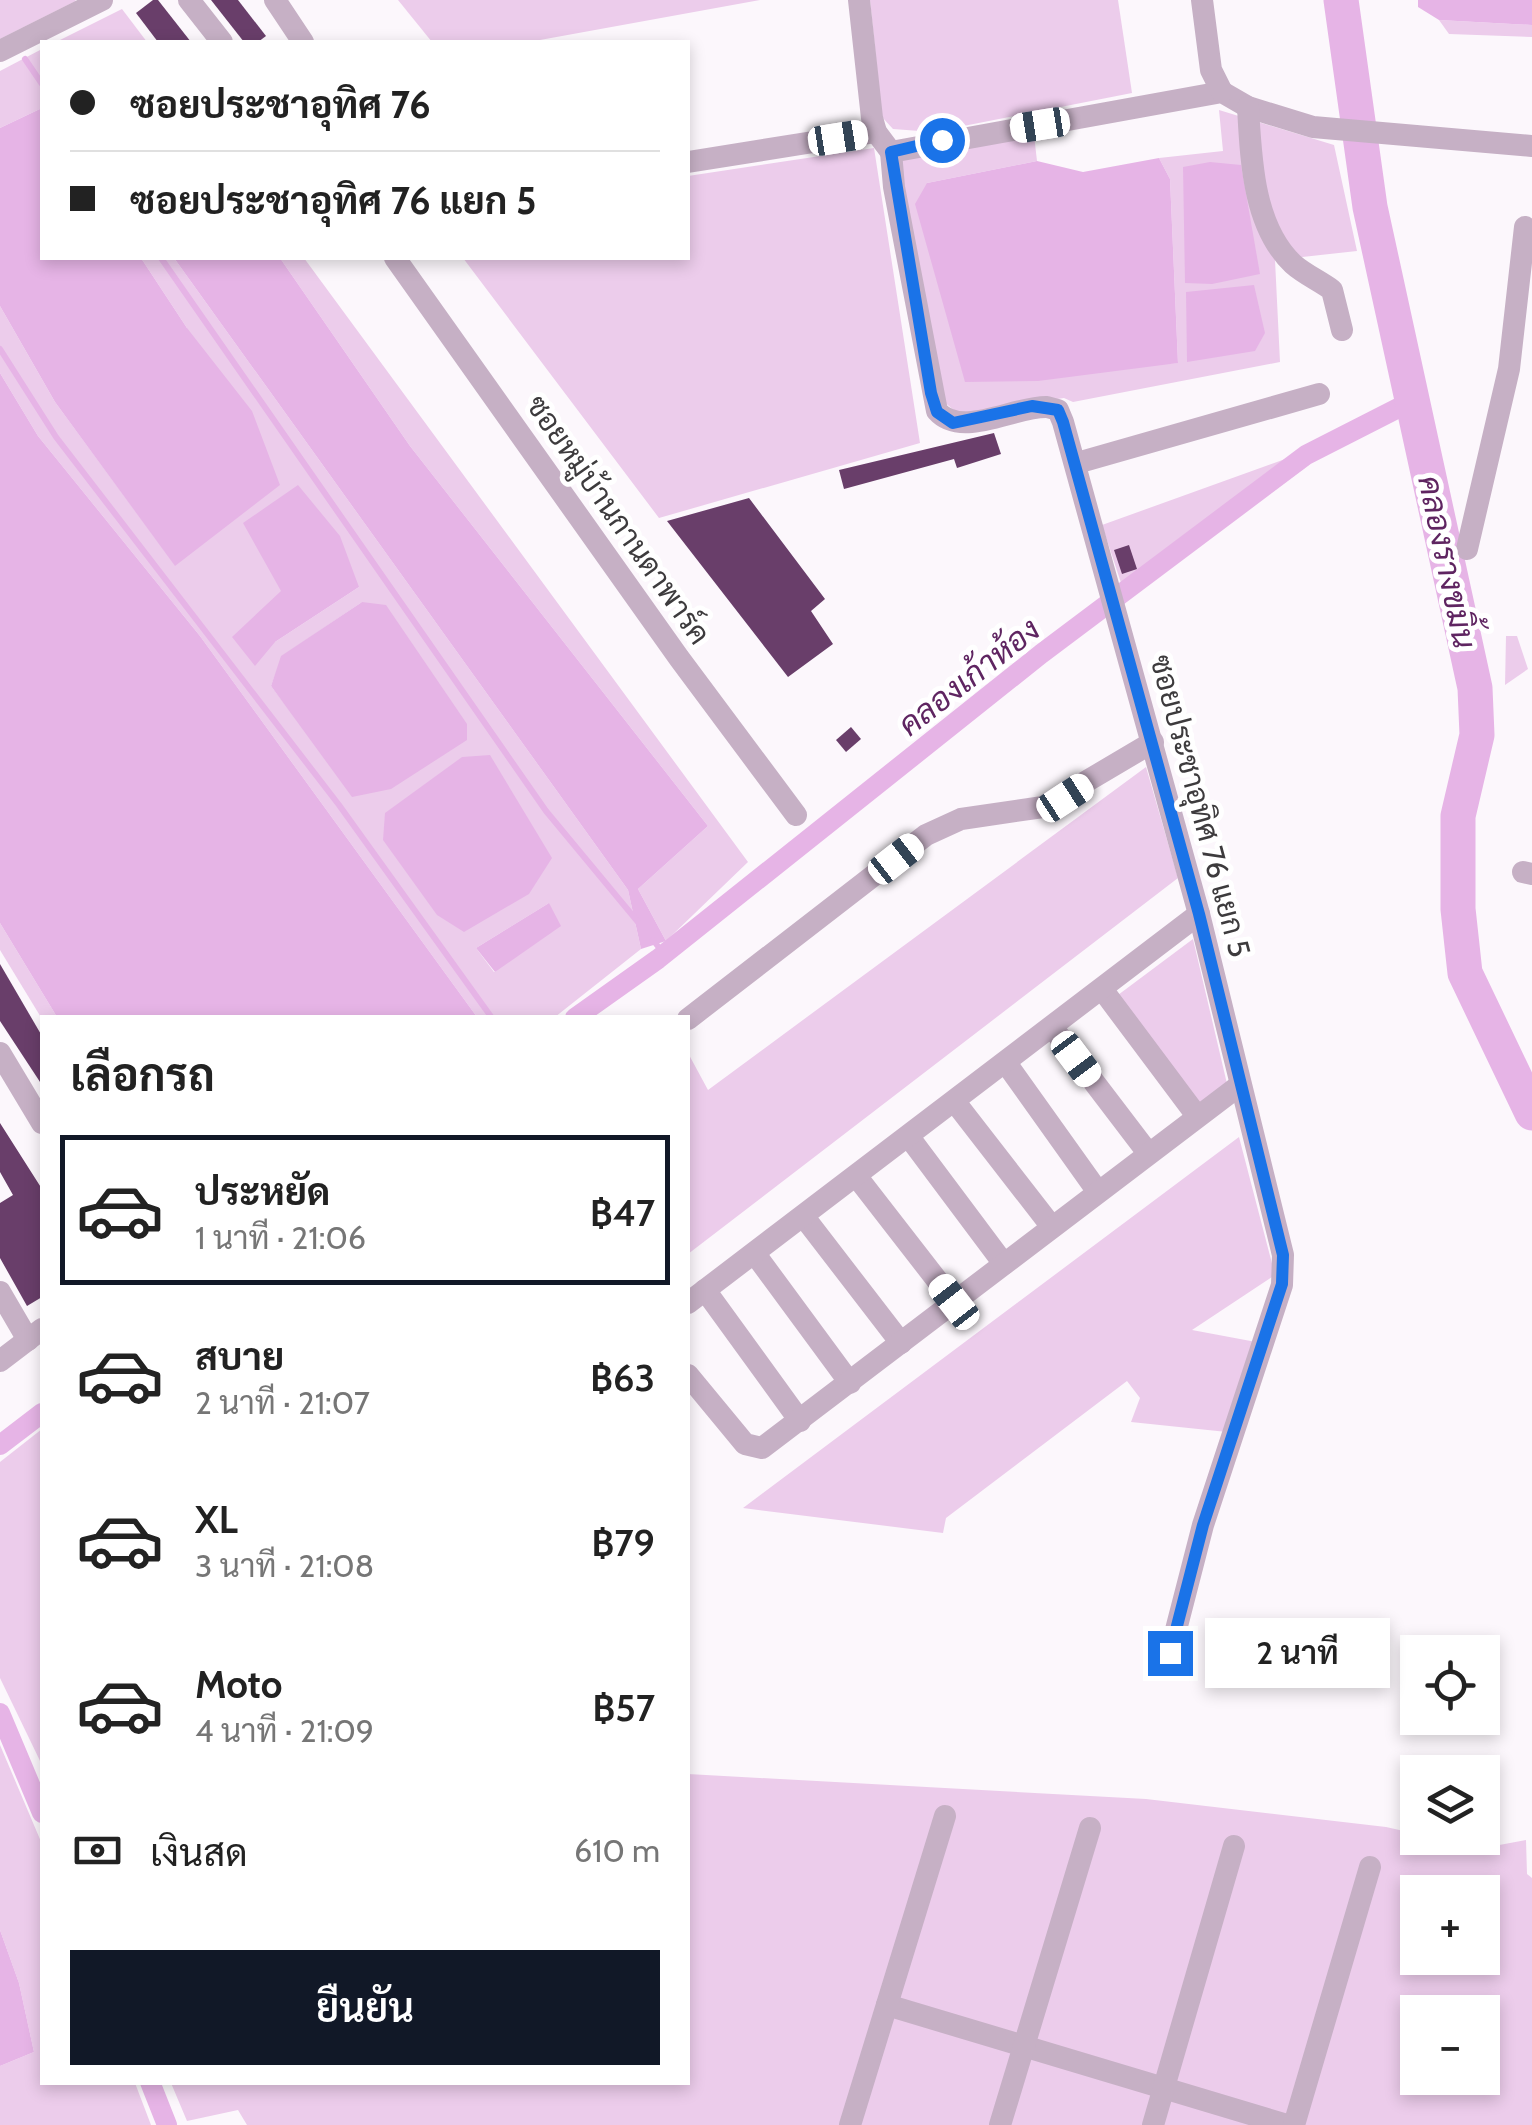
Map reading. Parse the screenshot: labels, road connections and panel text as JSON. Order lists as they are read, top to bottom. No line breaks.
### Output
{"streets":{"street":["ซอยหมู่บ้านกานดาพาร์ค","ซอยประชาอุทิศ 76 แยก 5"]},"water":["คลองรางขมิ้น","คลองเก้าห้อง"],"page":{"banner":["ซอยประชาอุทิศ 76","ซอยประชาอุทิศ 76 แยก 5"],"heading":"เลือกรถ","list":[{"name":"ประหยัด","note":"1 นาที · 21:06","value":"฿47"},{"name":"สบาย","note":"2 นาที · 21:07","value":"฿63"},{"name":"XL","note":"3 นาที · 21:08","value":"฿79"},{"name":"Moto","note":"4 นาที · 21:09","value":"฿57"}],"bubble":"2 นาที","map_buttons":["+","−"],"pay":["เงินสด","610 m"],"buttons":"ยืนยัน"}}
